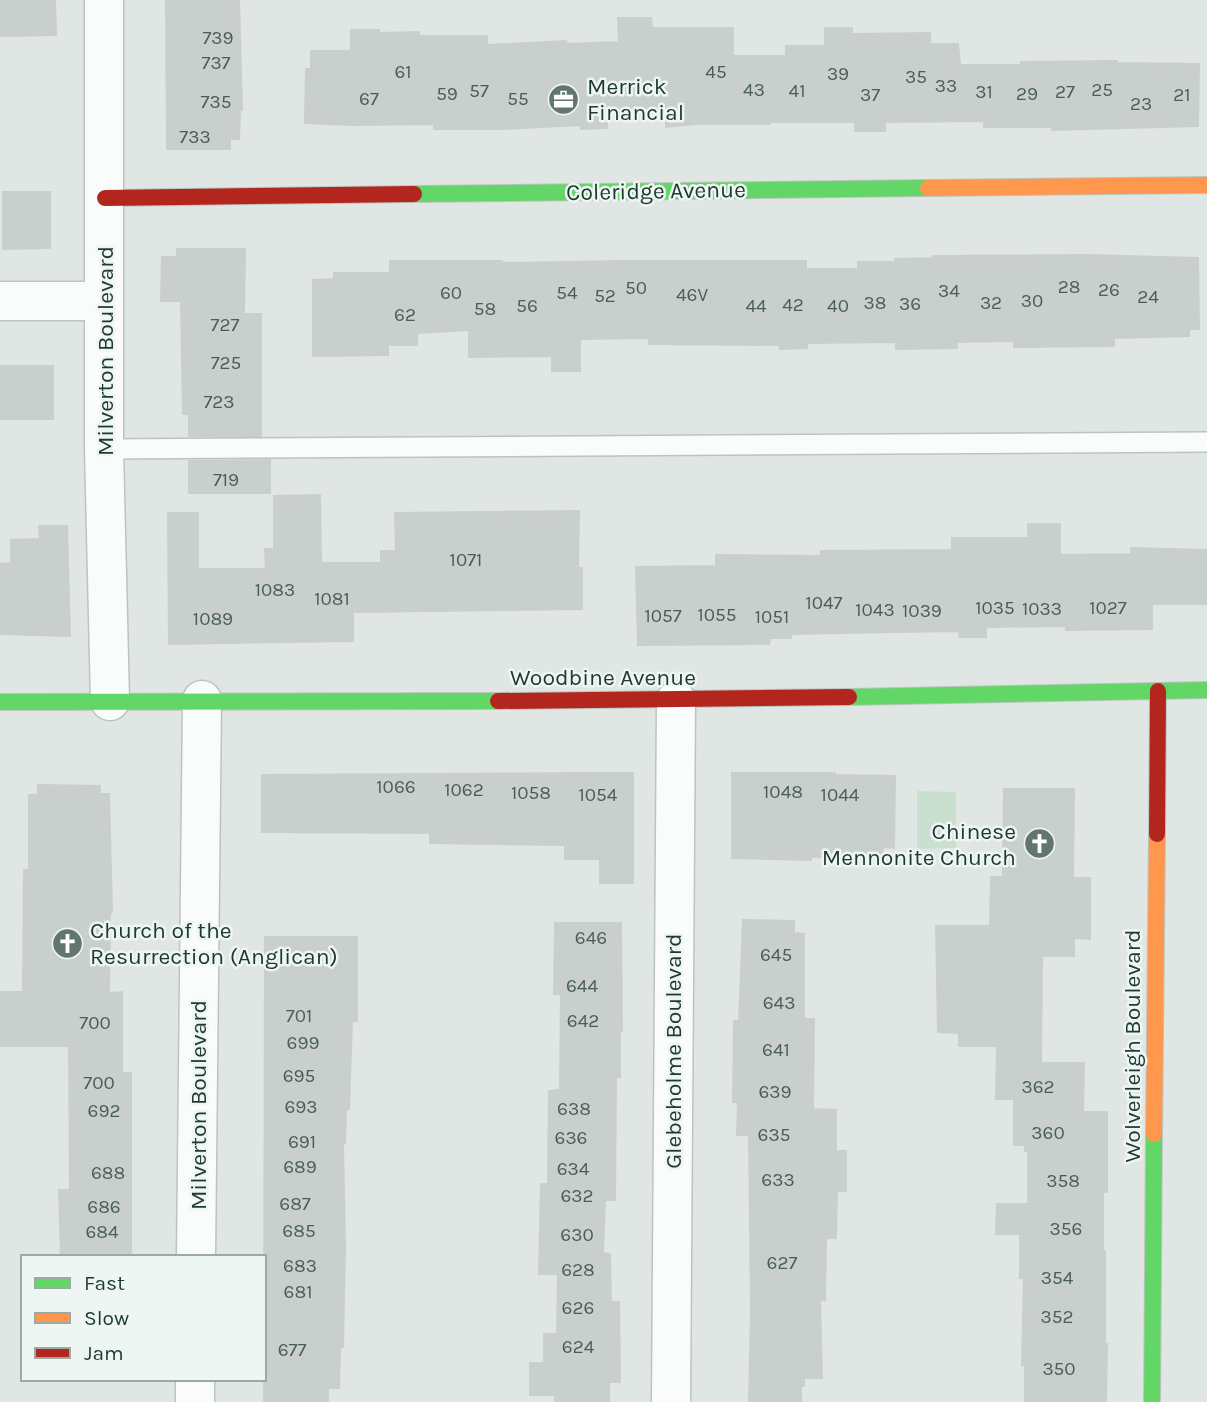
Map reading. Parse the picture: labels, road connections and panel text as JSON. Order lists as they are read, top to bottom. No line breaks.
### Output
{"streets":{"street":["Coleridge Avenue","Milverton Boulevard","Woodbine Avenue","Wolverleigh Boulevard","Glebeholme Boulevard"]},"crossings":[["Coleridge Avenue","Milverton Boulevard"],["Milverton Boulevard","Woodbine Avenue"],["Woodbine Avenue","Wolverleigh Boulevard"],["Woodbine Avenue","Glebeholme Boulevard"]],"places":{"office":["Merrick Financial"],"church":["Chinese Mennonite Church","Church of the Resurrection (Anglican)"]},"house_numbers":["739","737","61","45","39","35","33","43","25","57","41","31","27","59","29","37","21","67","55","735","23","733","28","50","26","34","60","54","46V","52","24","30","38","32","36","42","56","44","40","58","62","727","725","723","719","1071","1083","1081","1047","1035","1027","1033","1043","1039","1055","1057","1051","1089","1066","1062","1048","1058","1054","1044","646","645","644","643","701","642","700","699","641","695","700","362","639","693","638","692","360","635","636","691","689","634","688","633","358","632","687","686","356","685","684","630","627","683","628","354","681","626","352","624","677","350"],"legend":["Fast","Slow","Jam"]}
